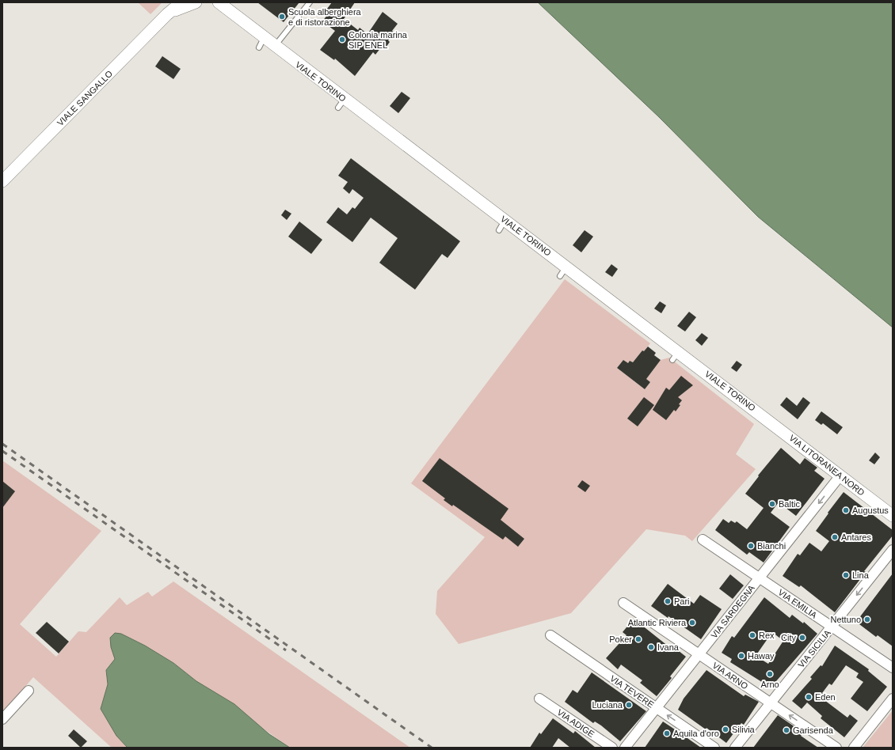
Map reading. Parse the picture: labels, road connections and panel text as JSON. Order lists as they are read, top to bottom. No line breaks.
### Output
{"streets":{"street":["VIALE TORINO","VIALE SANGALLO","VIA LITORANEA NORD","VIA EMILIA","VIA SARDEGNA","VIA SICILIA","VIA ARNO","VIA TEVERE","VIA ADIGE"]},"crossings":[["VIALE TORINO","VIA LITORANEA NORD"],["VIA LITORANEA NORD","VIA SARDEGNA"],["VIA EMILIA","VIA SARDEGNA"],["VIA EMILIA","VIA SICILIA"],["VIA SARDEGNA","VIA ARNO"],["VIA SARDEGNA","VIA TEVERE"],["VIA SICILIA","VIA ARNO"]],"one_way":["VIA SARDEGNA","VIA SICILIA","VIA TEVERE"],"places":["Scuola alberghiera e di ristorazione","Colonia marina SIP ENEL","Baltic","Augustus","Antares","Bianchi","Lina","Pari","Nettuno","Atlantic Riviera","Rex","City","Poker","Ivana","Haway","Arno","Eden","Luciana","Silivia","Garisenda","Aquila d'oro"]}
